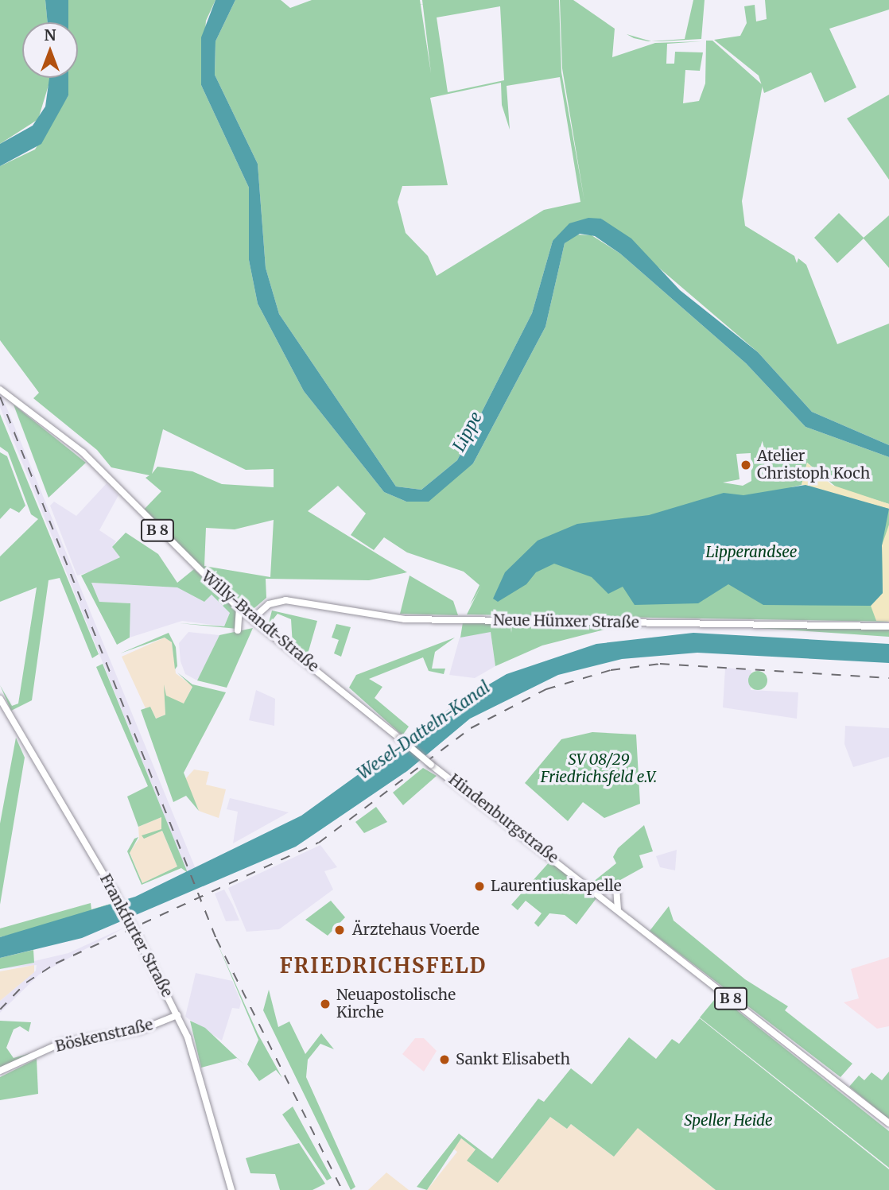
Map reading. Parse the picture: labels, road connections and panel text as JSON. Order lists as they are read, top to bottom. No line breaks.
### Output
{"streets":{"main road":["B 8","Willy-Brandt-Straße","Neue Hünxer Straße","Hindenburgstraße","Frankfurter Straße","Böskenstraße"]},"crossings":[["Willy-Brandt-Straße","Neue Hünxer Straße"],["Willy-Brandt-Straße","Hindenburgstraße"],["Frankfurter Straße","Böskenstraße"]],"districts":["FRIEDRICHSFELD"],"water":["Lippe","Wesel-Datteln-Kanal"],"parks":["Lipperandsee","SV 08/29 Friedrichsfeld e.V.","Speller Heide"],"places":["Atelier Christoph Koch","Laurentiuskapelle","Ärztehaus Voerde","Neuapostolische Kirche","Sankt Elisabeth"],"north":"top"}
